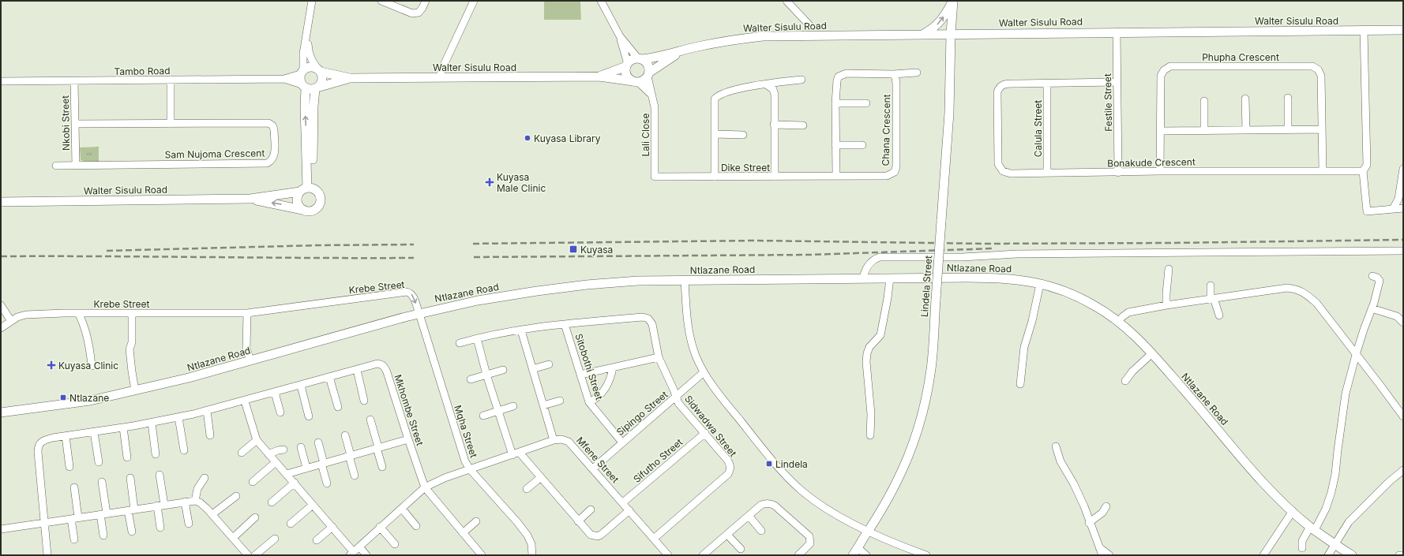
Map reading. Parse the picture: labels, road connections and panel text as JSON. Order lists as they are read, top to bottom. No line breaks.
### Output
{"streets":{"street":["Walter Sisulu Road","Phupha Crescent","Tambo Road","Festile Street","Nkobi Street","Calula Street","Chana Crescent","Lali Close","Sam Nujoma Crescent","Bonakude Crescent","Dike Street","Ntlazane Road","Lindela Street","Krebe Street","Sitobothi Street","Mkhombe Street","Sipingo Street","Sidwadwa Street","Mqha Street","Mfene Street","Sifutho Street"]},"crossings":[["Walter Sisulu Road","Tambo Road"],["Walter Sisulu Road","Festile Street"],["Walter Sisulu Road","Lali Close"],["Walter Sisulu Road","Lindela Street"],["Phupha Crescent","Bonakude Crescent"],["Tambo Road","Nkobi Street"],["Festile Street","Bonakude Crescent"],["Nkobi Street","Sam Nujoma Crescent"],["Calula Street","Bonakude Crescent"],["Chana Crescent","Dike Street"],["Lali Close","Dike Street"],["Ntlazane Road","Krebe Street"],["Ntlazane Road","Mqha Street"],["Krebe Street","Mqha Street"],["Sitobothi Street","Sipingo Street"],["Sitobothi Street","Sidwadwa Street"],["Mkhombe Street","Mfene Street"],["Sipingo Street","Sidwadwa Street"],["Sipingo Street","Mfene Street"],["Sidwadwa Street","Mfene Street"],["Sidwadwa Street","Sifutho Street"],["Mqha Street","Mfene Street"],["Mfene Street","Sifutho Street"]],"one_way":["Krebe Street"],"places":{"other":["Kuyasa Library"],"health":["Kuyasa Male Clinic","Kuyasa Clinic"],"transit":["Kuyasa","Ntlazane","Lindela"]}}
